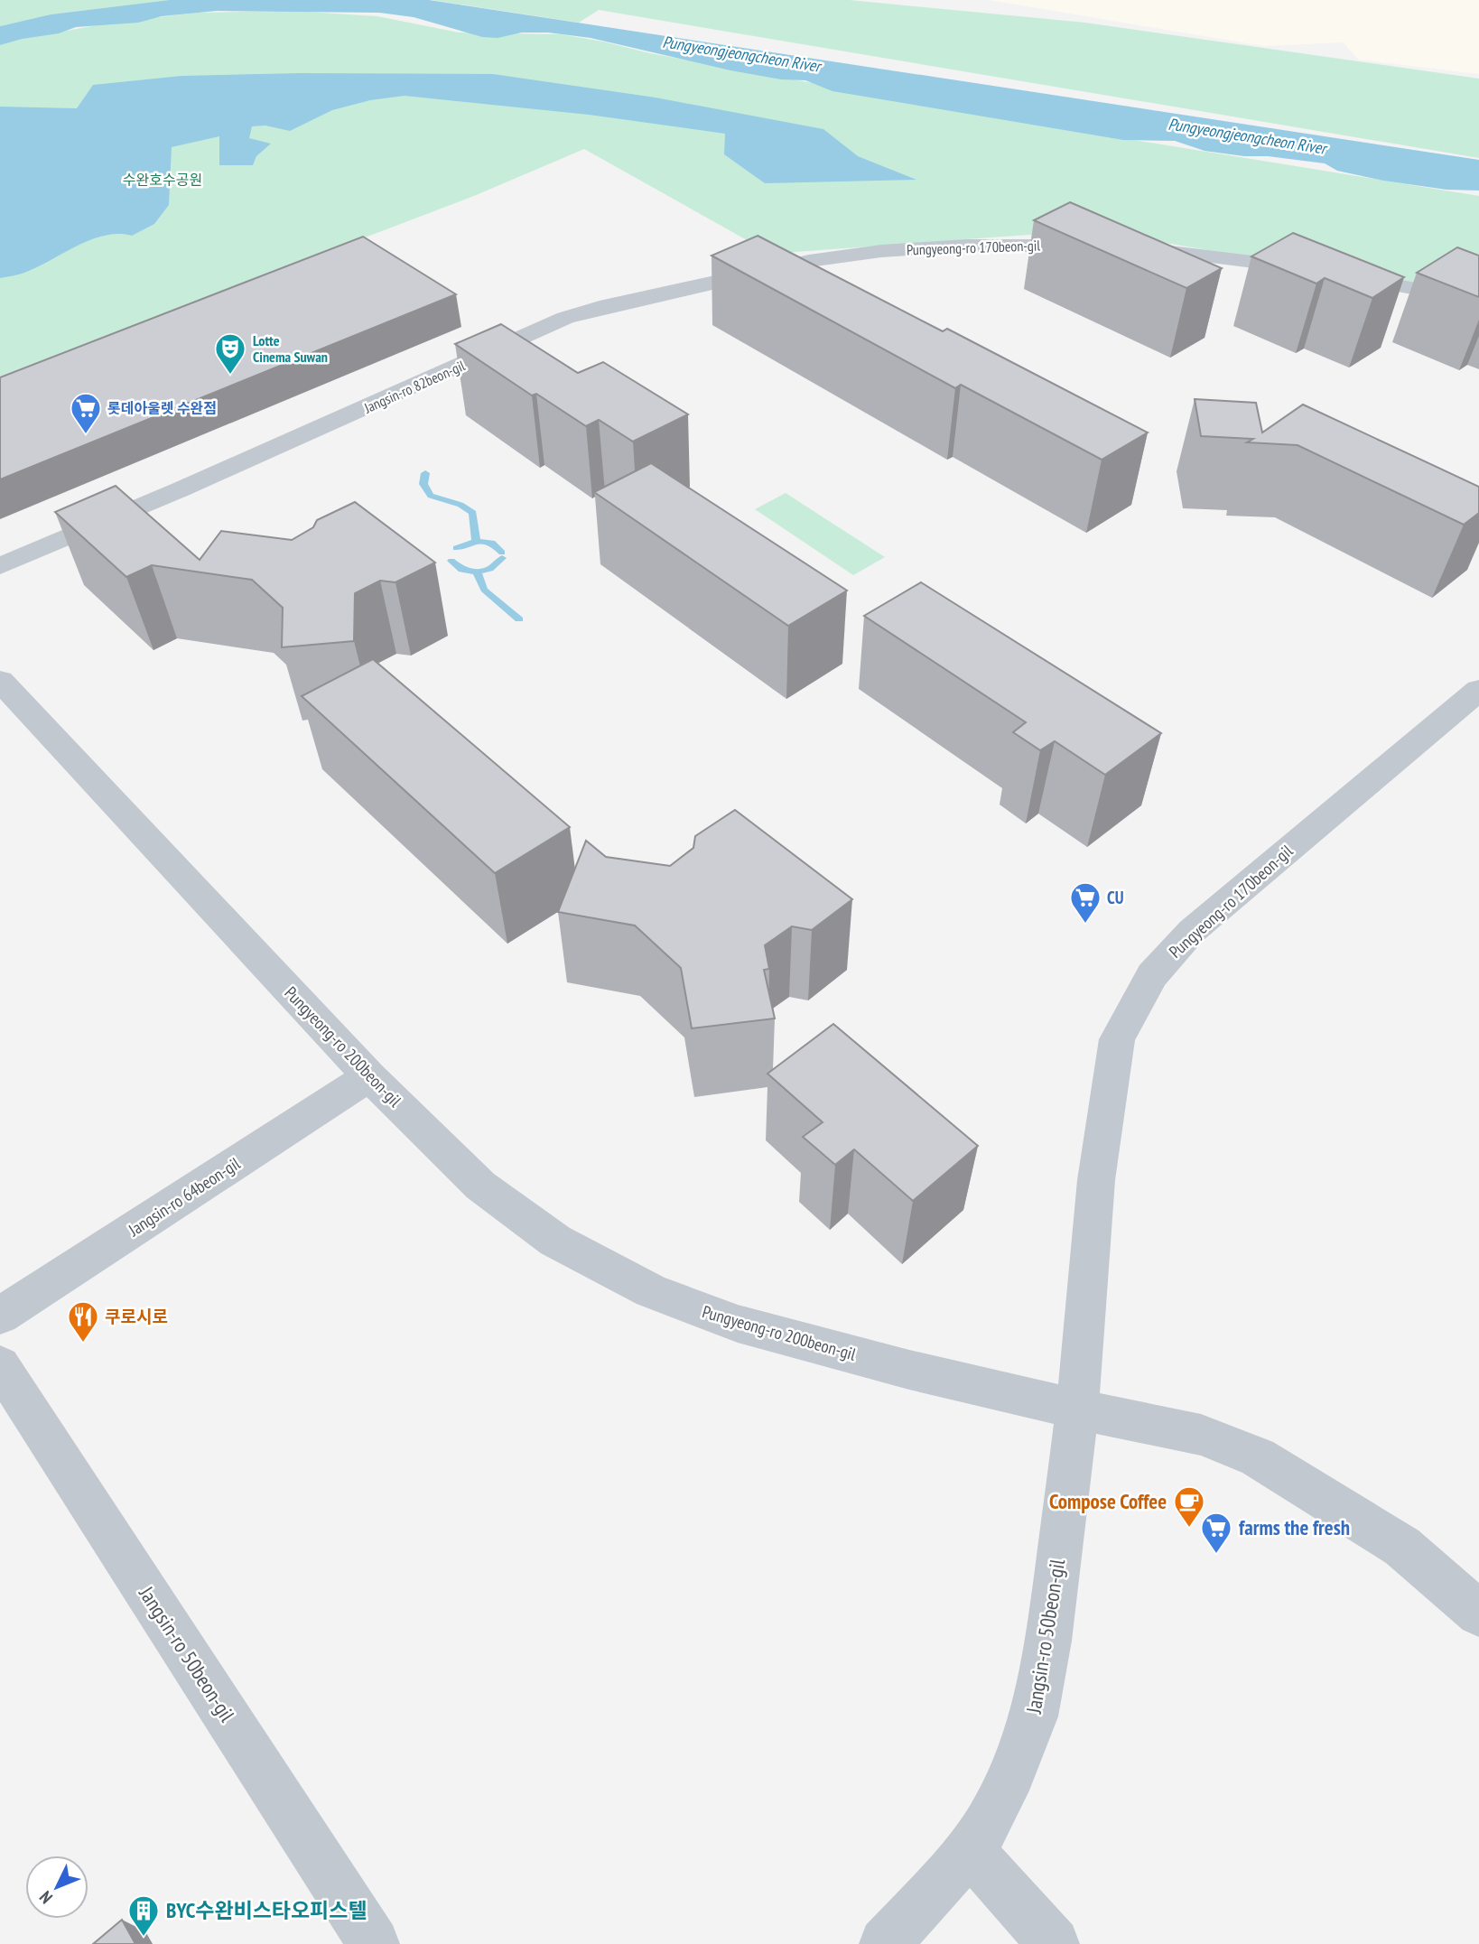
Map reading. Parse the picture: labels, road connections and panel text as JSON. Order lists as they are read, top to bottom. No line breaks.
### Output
{"streets":{"street":["Pungyeong-ro 170beon-gil","Jangsin-ro 82beon-gil","Pungyeong-ro 200beon-gil","Jangsin-ro 64beon-gil","Jangsin-ro 50beon-gil"]},"crossings":[["Pungyeong-ro 170beon-gil","Jangsin-ro 82beon-gil"],["Pungyeong-ro 170beon-gil","Pungyeong-ro 200beon-gil"],["Pungyeong-ro 170beon-gil","Jangsin-ro 50beon-gil"],["Pungyeong-ro 200beon-gil","Jangsin-ro 64beon-gil"],["Pungyeong-ro 200beon-gil","Jangsin-ro 50beon-gil"]],"water":["Pungyeongjeongcheon River"],"parks":["수완호수공원"],"places":{"theatre":["Lotte Cinema Suwan"],"supermarket":["롯데아울렛 수완점","CU","farms the fresh"],"restaurant":["쿠로시로"],"cafe":["Compose Coffee"],"building":["BYC수완비스타오피스텔"]},"north":"bottom left"}
